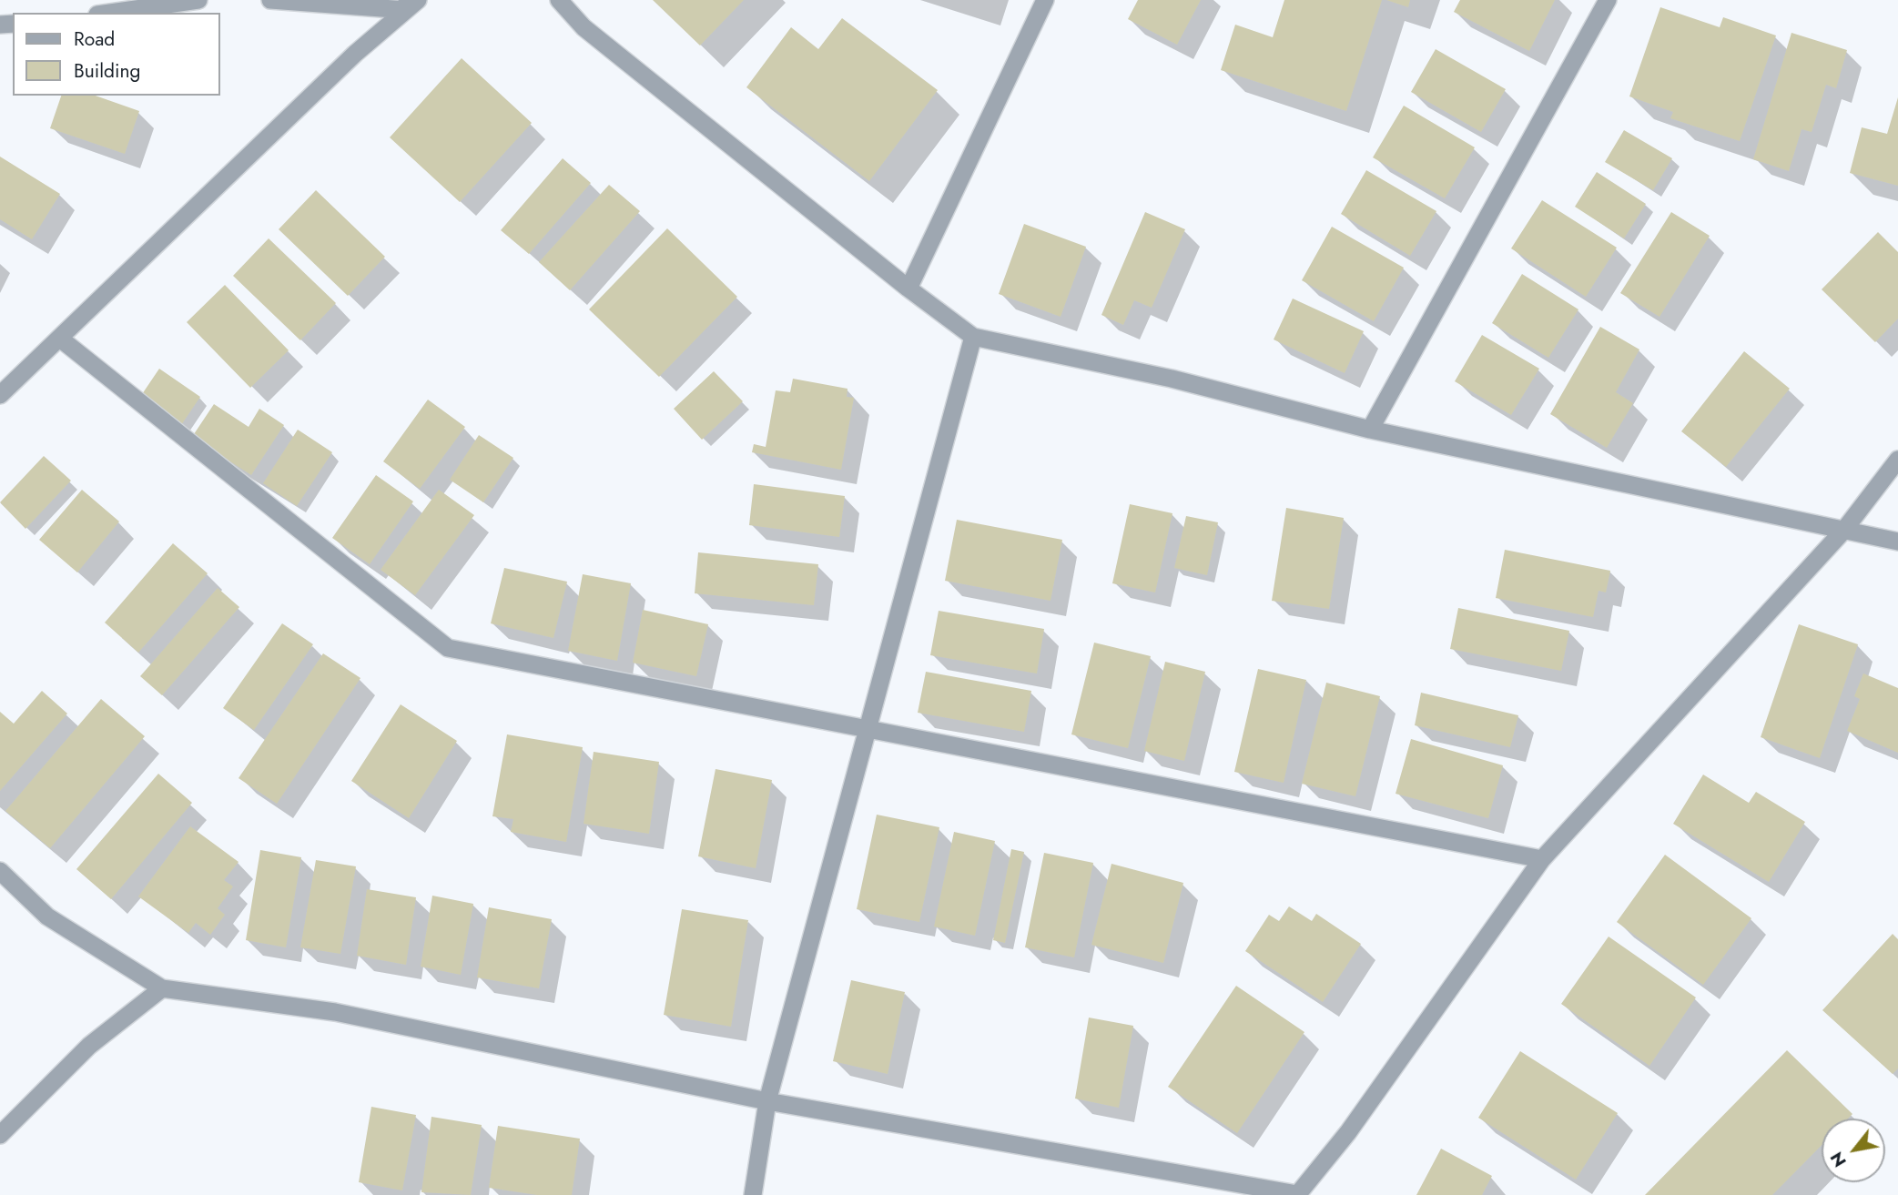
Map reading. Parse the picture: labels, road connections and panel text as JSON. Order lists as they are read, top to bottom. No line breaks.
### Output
{"legend":["Road","Building"],"north":"bottom left"}
